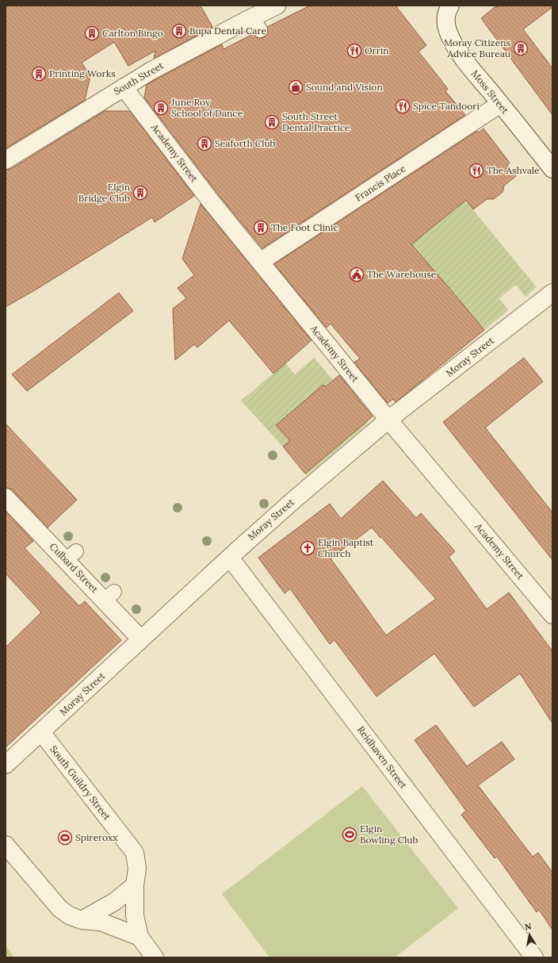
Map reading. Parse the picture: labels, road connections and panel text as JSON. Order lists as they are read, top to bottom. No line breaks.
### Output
{"streets":{"street":["South Street","Moss Street","Academy Street","Francis Place","Moray Street","Culbard Street","Reidhaven Street","South Guildry Street"]},"crossings":[["South Street","Academy Street"],["Moss Street","Francis Place"],["Academy Street","Francis Place"],["Academy Street","Moray Street"],["Moray Street","Culbard Street"],["Moray Street","Reidhaven Street"],["Moray Street","South Guildry Street"]],"places":{"building":["Bupa Dental Care","Carlton Bingo","Moray Citizens Advice Bureau","Printing Works","June Roy School of Dance","South Street Dental Practice","Seaforth Club","Elgin Bridge Club","The Foot Clinic"],"restaurant":["Orrin","Spice Tandoori","The Ashvale"],"shop":["Sound and Vision"],"public building":["The Warehouse"],"church":["Elgin Baptist Church"],"sports":["Elgin Bowling Club","Spireroxx"]},"north":"top"}
